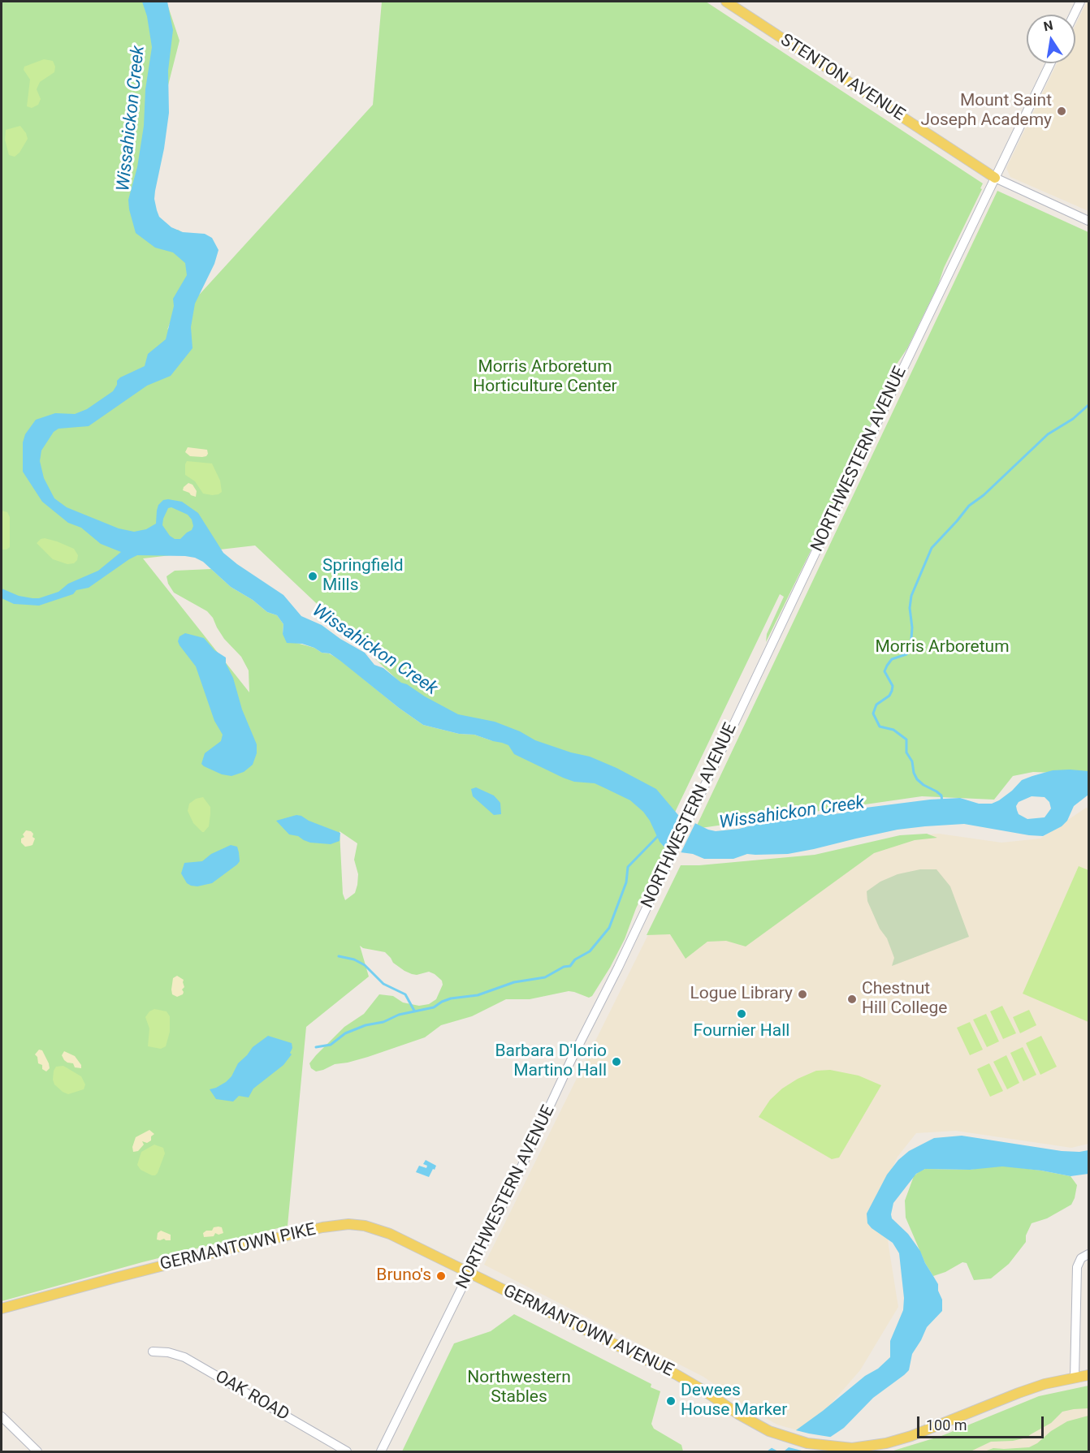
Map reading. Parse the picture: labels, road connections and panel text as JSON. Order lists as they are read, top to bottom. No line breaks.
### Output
{"streets":{"main road":["STENTON AVENUE","GERMANTOWN PIKE","GERMANTOWN AVENUE"],"street":["NORTHWESTERN AVENUE","OAK ROAD"]},"crossings":[["STENTON AVENUE","NORTHWESTERN AVENUE"],["NORTHWESTERN AVENUE","GERMANTOWN PIKE"],["NORTHWESTERN AVENUE","GERMANTOWN AVENUE"],["GERMANTOWN PIKE","GERMANTOWN AVENUE"]],"water":["Wissahickon Creek"],"parks":["Morris Arboretum Horticulture Center","Morris Arboretum","Northwestern Stables"],"places":["Mount Saint Joseph Academy","Springfield Mills","Logue Library","Chestnut Hill College","Fournier Hall","Barbara D'Iorio Martino Hall","Bruno's","Dewees House Marker"],"scale_bar":"100 m","north":"top"}
